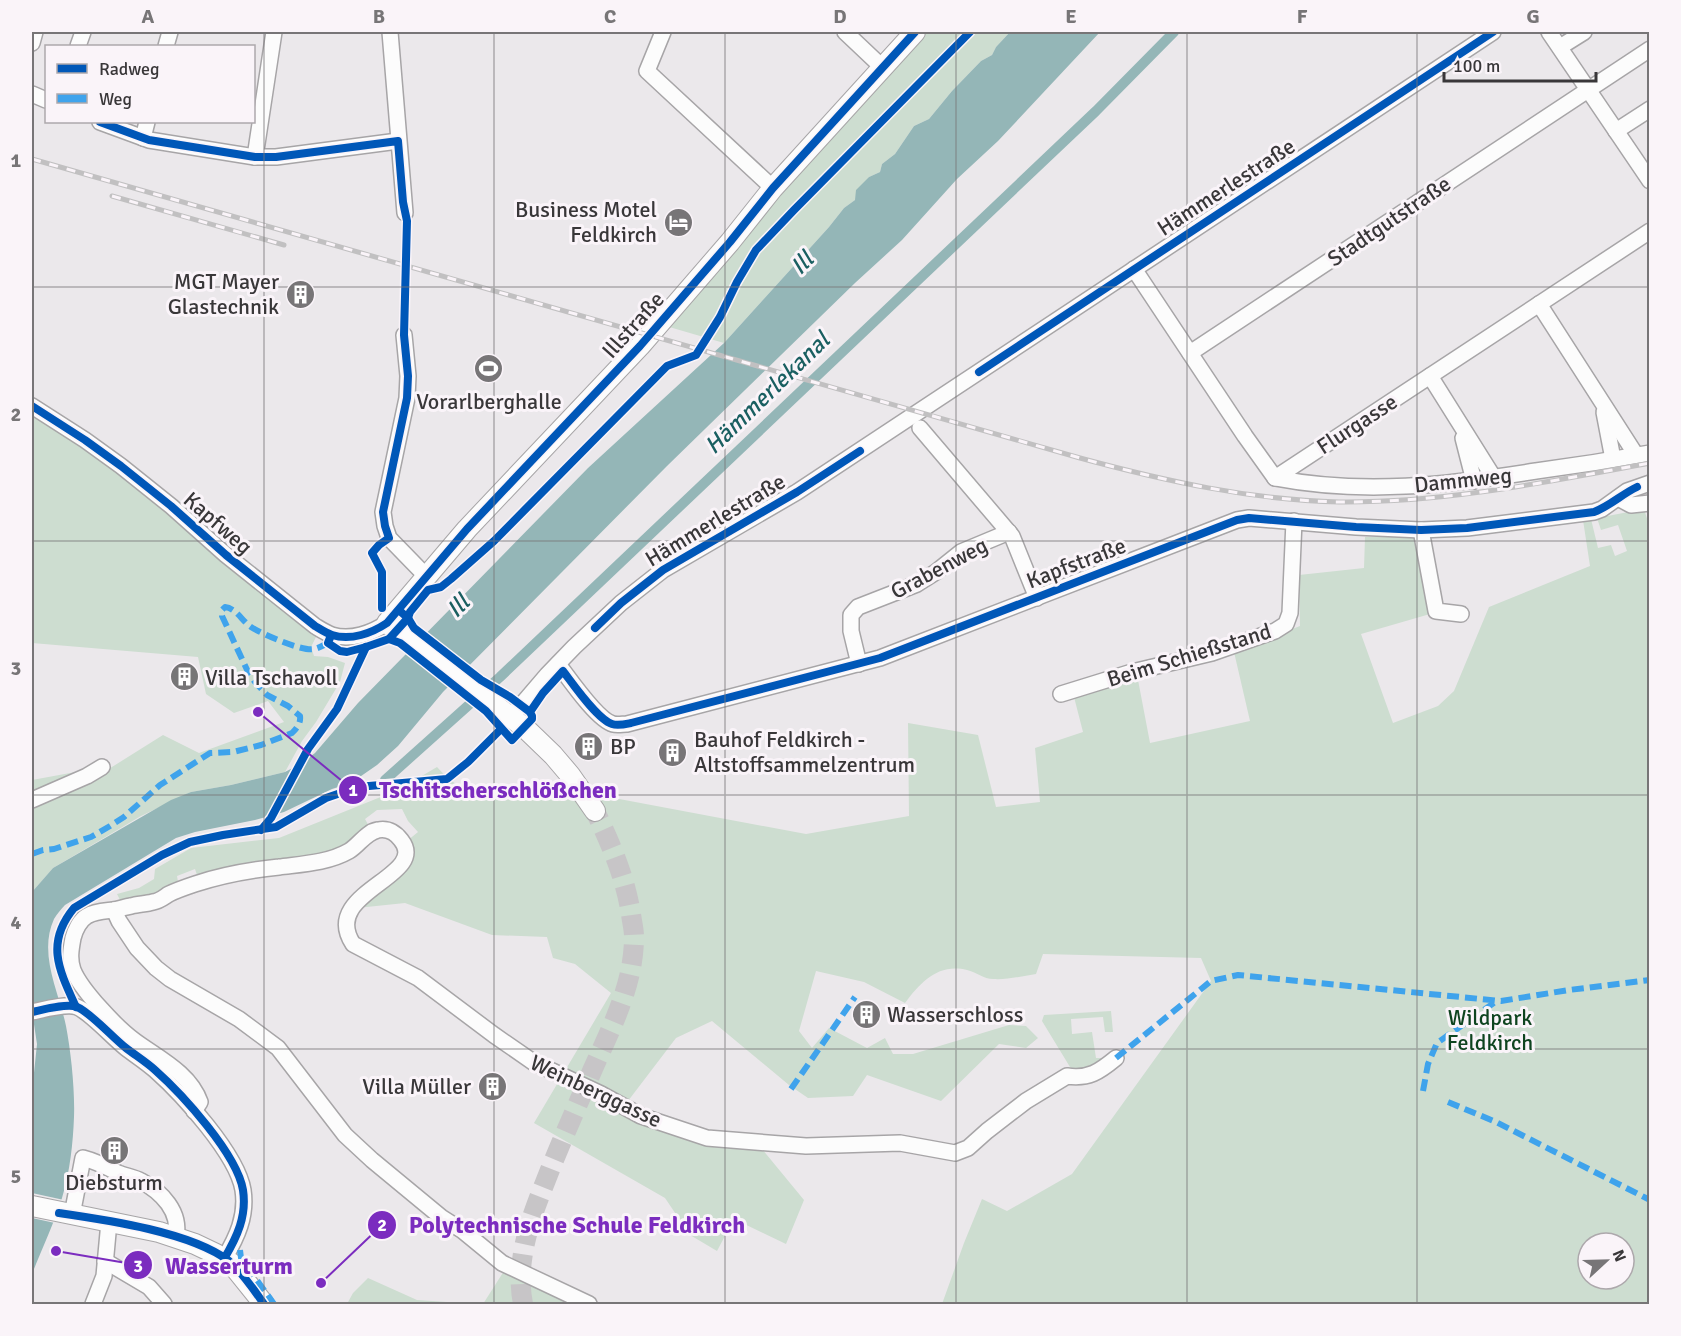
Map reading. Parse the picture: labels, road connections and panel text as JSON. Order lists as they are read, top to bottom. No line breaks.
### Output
{"streets":{"main road":["Illstraße"],"street":["Hämmerlestraße","Stadtgutstraße","Flurgasse","Dammweg","Kapfweg","Kapfstraße","Grabenweg","Beim Schießstand","Weinberggasse"]},"crossings":[["Hämmerlestraße","Kapfstraße"],["Illstraße","Kapfweg"],["Flurgasse","Dammweg"],["Kapfstraße","Grabenweg"],["Kapfstraße","Beim Schießstand"]],"water":["Ill","Hämmerlekanal"],"parks":["Wildpark Feldkirch"],"places":{"hotel":["Business Motel Feldkirch"],"building":["MGT Mayer Glastechnik","Villa Tschavoll","BP","Bauhof Feldkirch - Altstoffsammelzentrum","Wasserschloss","Villa Müller","Diebsturm"],"sports":["Vorarlberghalle"],"other":["Tschitscherschlößchen","Wasserturm","Polytechnische Schule Feldkirch"]},"legend":["Radweg","Weg"],"scale_bar":"100 m","north":"right","grid":{"columns":["A","B","C","D","E","F","G"],"rows":["1","2","3","4","5"]}}
